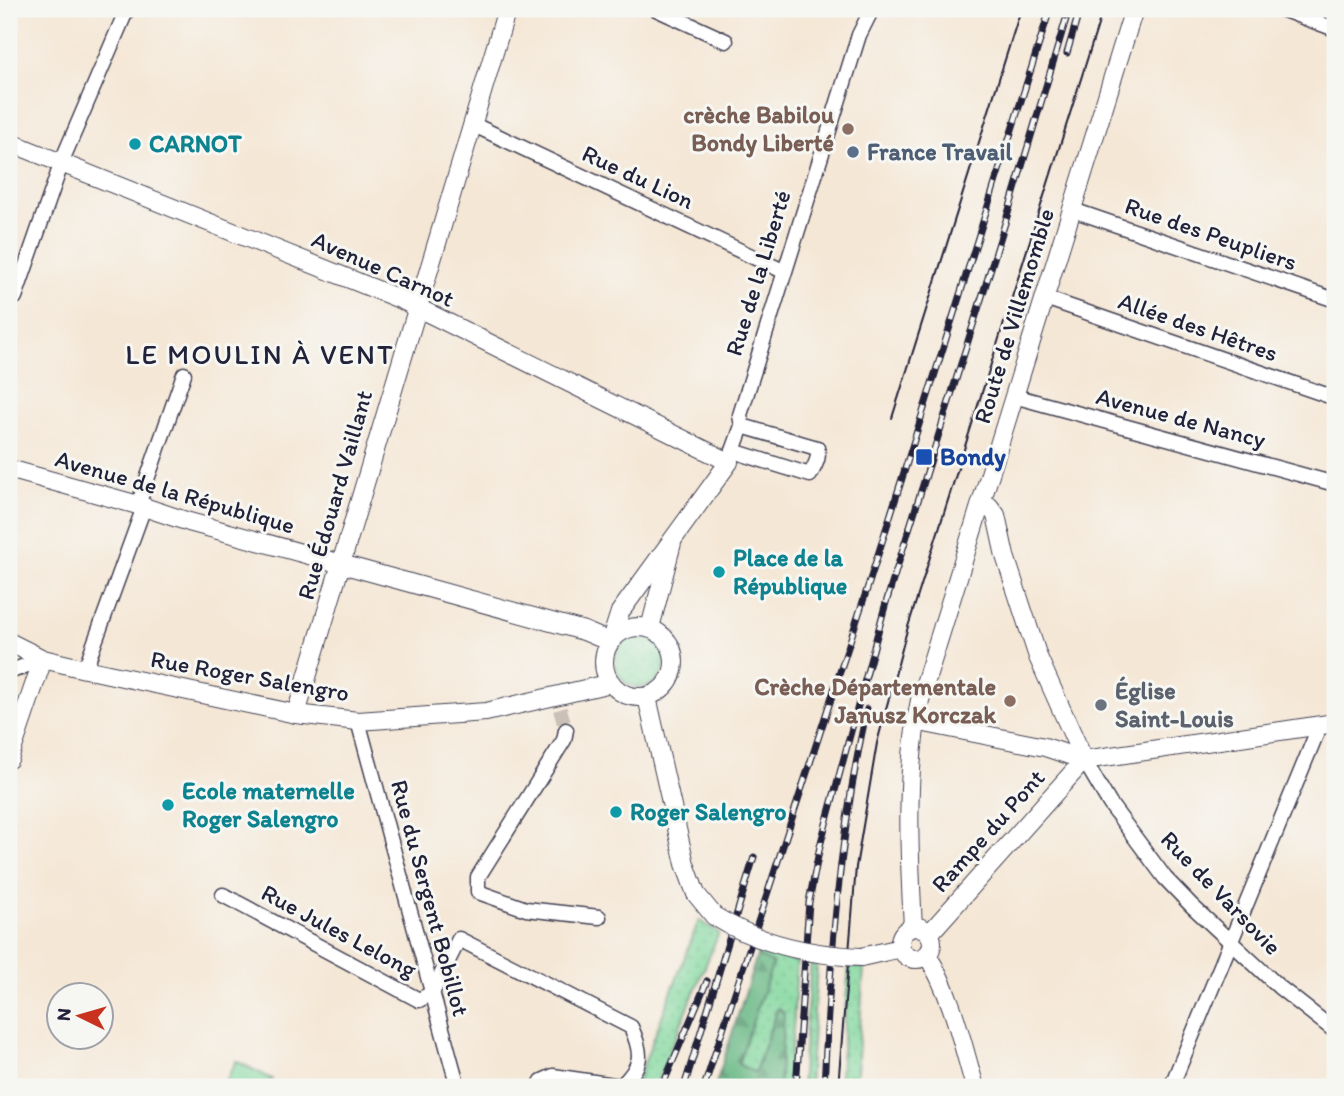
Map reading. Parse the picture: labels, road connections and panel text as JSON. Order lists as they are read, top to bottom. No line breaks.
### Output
{"streets":{"street":["Rue du Lion","Rue des Peupliers","Avenue Carnot","Rue de la Liberté","Route de Villemomble","Allée des Hêtres","Avenue de Nancy","Avenue de la République","Rue Édouard Vaillant","Rue Roger Salengro","Rampe du Pont","Rue de Varsovie","Rue du Sergent Bobillot","Rue Jules Lelong"]},"crossings":[["Rue du Lion","Rue de la Liberté"],["Rue du Lion","Rue Édouard Vaillant"],["Rue des Peupliers","Route de Villemomble"],["Avenue Carnot","Rue de la Liberté"],["Avenue Carnot","Rue Édouard Vaillant"],["Rue de la Liberté","Avenue de la République"],["Rue de la Liberté","Rue Roger Salengro"],["Route de Villemomble","Allée des Hêtres"],["Route de Villemomble","Avenue de Nancy"],["Route de Villemomble","Rampe du Pont"],["Route de Villemomble","Rue de Varsovie"],["Avenue de la République","Rue Édouard Vaillant"],["Avenue de la République","Rue Roger Salengro"],["Rue Édouard Vaillant","Rue Roger Salengro"],["Rue Roger Salengro","Rue du Sergent Bobillot"],["Rampe du Pont","Rue de Varsovie"],["Rue du Sergent Bobillot","Rue Jules Lelong"]],"districts":["LE MOULIN À VENT"],"places":{"other":["crèche Babilou Bondy Liberté","CARNOT","France Travail","Place de la République","Crèche Départementale Janusz Korczak","Église Saint-Louis","Ecole maternelle Roger Salengro","Roger Salengro"],"transit":["Bondy"]},"north":"left"}
